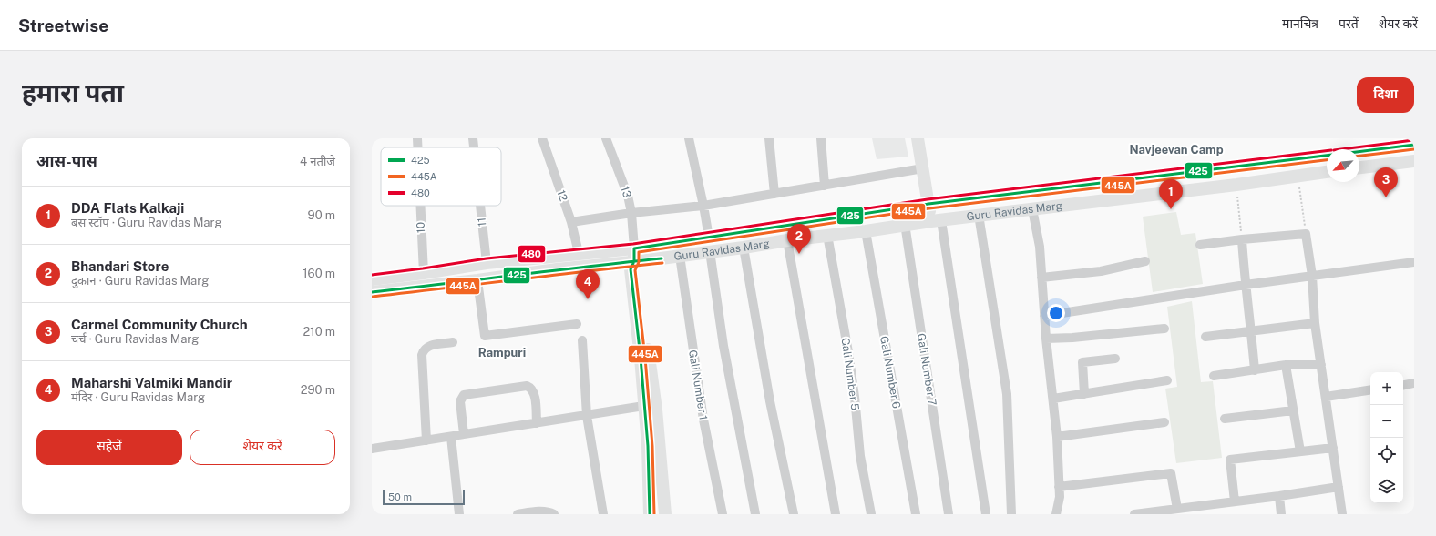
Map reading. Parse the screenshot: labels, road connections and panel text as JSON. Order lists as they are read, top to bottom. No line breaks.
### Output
{"streets":{"main road":["Guru Ravidas Marg"],"street":["13","12","11","10","Gali Number 7","Gali Number 6","Gali Number 5","Gali Number 1"]},"crossings":[["13","Guru Ravidas Marg"],["12","Guru Ravidas Marg"],["Guru Ravidas Marg","11"],["Guru Ravidas Marg","10"],["Guru Ravidas Marg","Gali Number 7"],["Guru Ravidas Marg","Gali Number 6"],["Guru Ravidas Marg","Gali Number 5"],["Guru Ravidas Marg","Gali Number 1"]],"districts":["Navjeevan Camp","Rampuri"],"lines":["transit line 480","transit line 425","transit line 445A"],"legend":["425","445A","480"],"scale_bar":"50 m","north":"bottom left","page":{"header":"Streetwise","nav":["मानचित्र","परतें","शेयर करें"],"title":"हमारा पता","buttons":["दिशा",["सहेजें","शेयर करें"]],"heading":["आस-पास","4 नतीजे"],"pins":["3","1","2","4"],"list":[{"mark":"1","name":"DDA Flats Kalkaji","note":"बस स्टॉप · Guru Ravidas Marg","value":"90 m"},{"mark":"2","name":"Bhandari Store","note":"दुकान · Guru Ravidas Marg","value":"160 m"},{"mark":"3","name":"Carmel Community Church","note":"चर्च · Guru Ravidas Marg","value":"210 m"},{"mark":"4","name":"Maharshi Valmiki Mandir","note":"मंदिर · Guru Ravidas Marg","value":"290 m"}],"map_buttons":["+","−"],"scale":"50 m"}}
